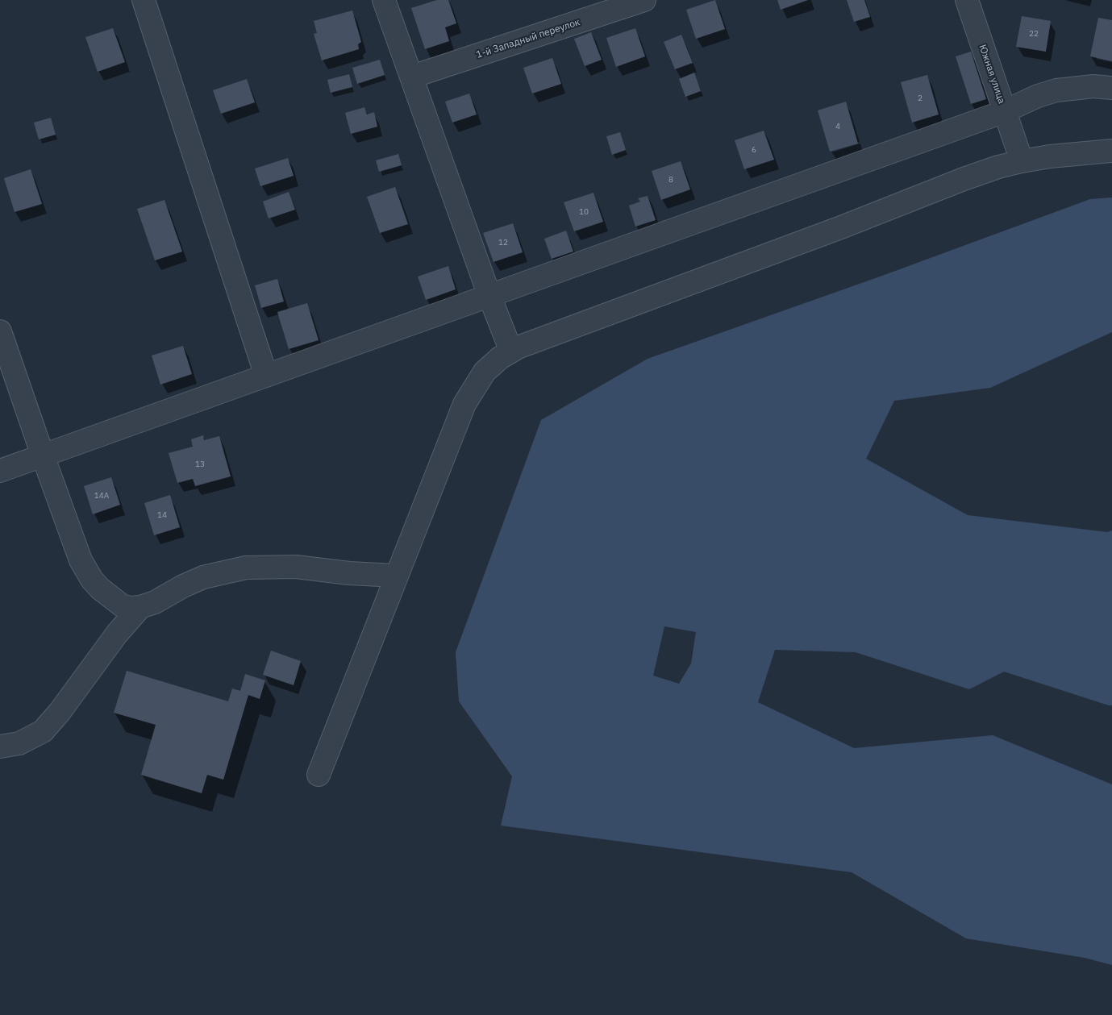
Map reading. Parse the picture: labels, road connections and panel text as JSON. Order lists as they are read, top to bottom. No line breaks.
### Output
{"streets":{"street":["1-й Западный переулок","Южная улица"]},"house_numbers":["22","2","4","6","8","10","12","13","14А","14"]}
